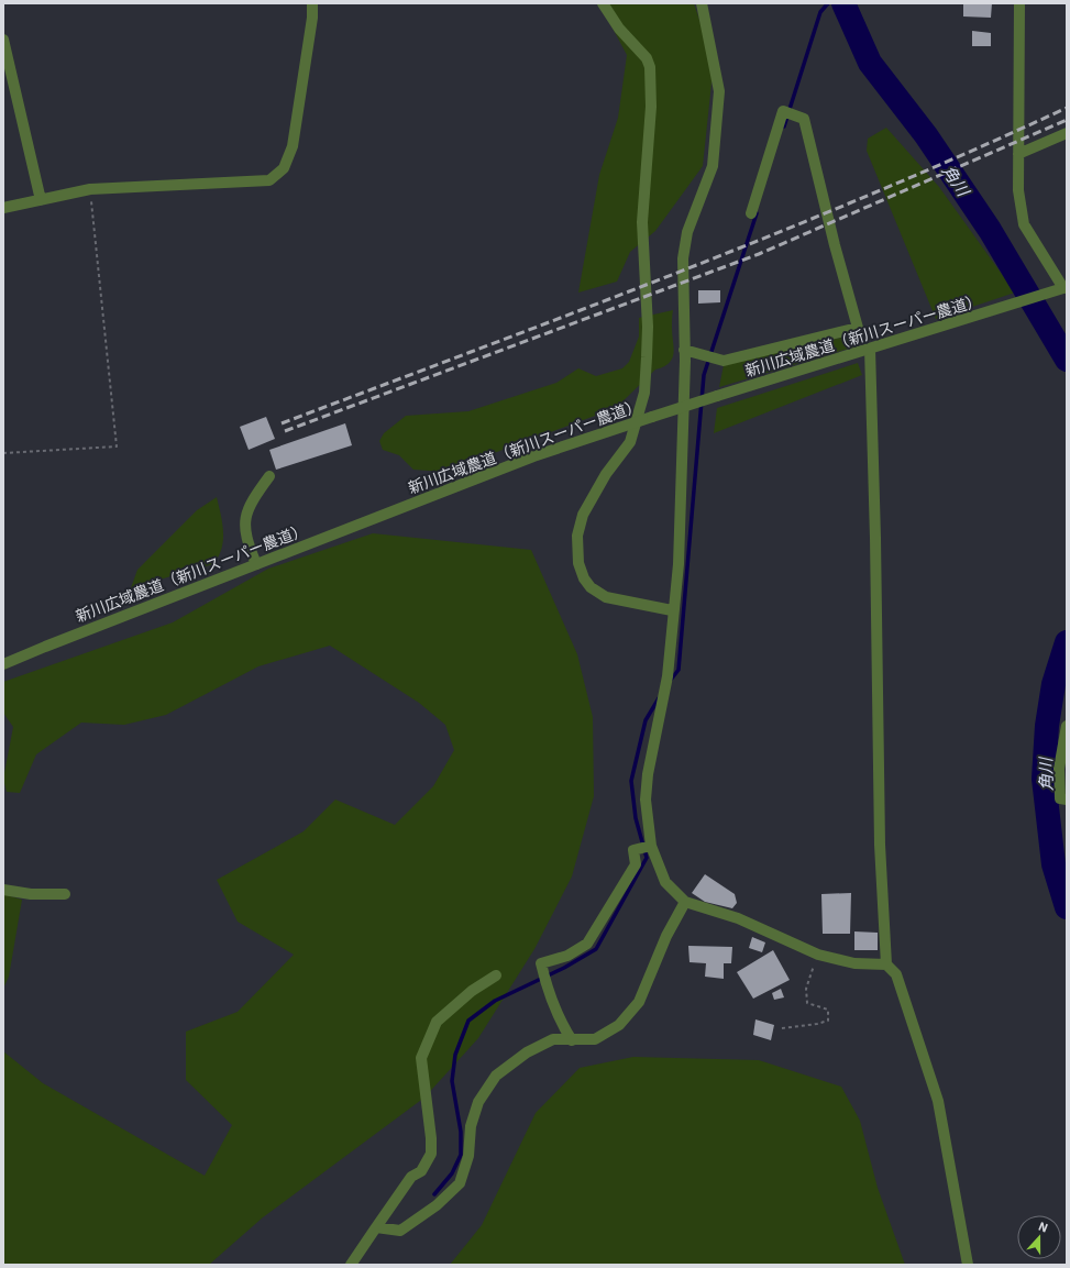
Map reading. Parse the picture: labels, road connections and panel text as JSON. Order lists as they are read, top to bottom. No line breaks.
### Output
{"streets":{"street":["新川広域農道（新川スーパー農道）"]},"water":["角川"],"north":"top"}
